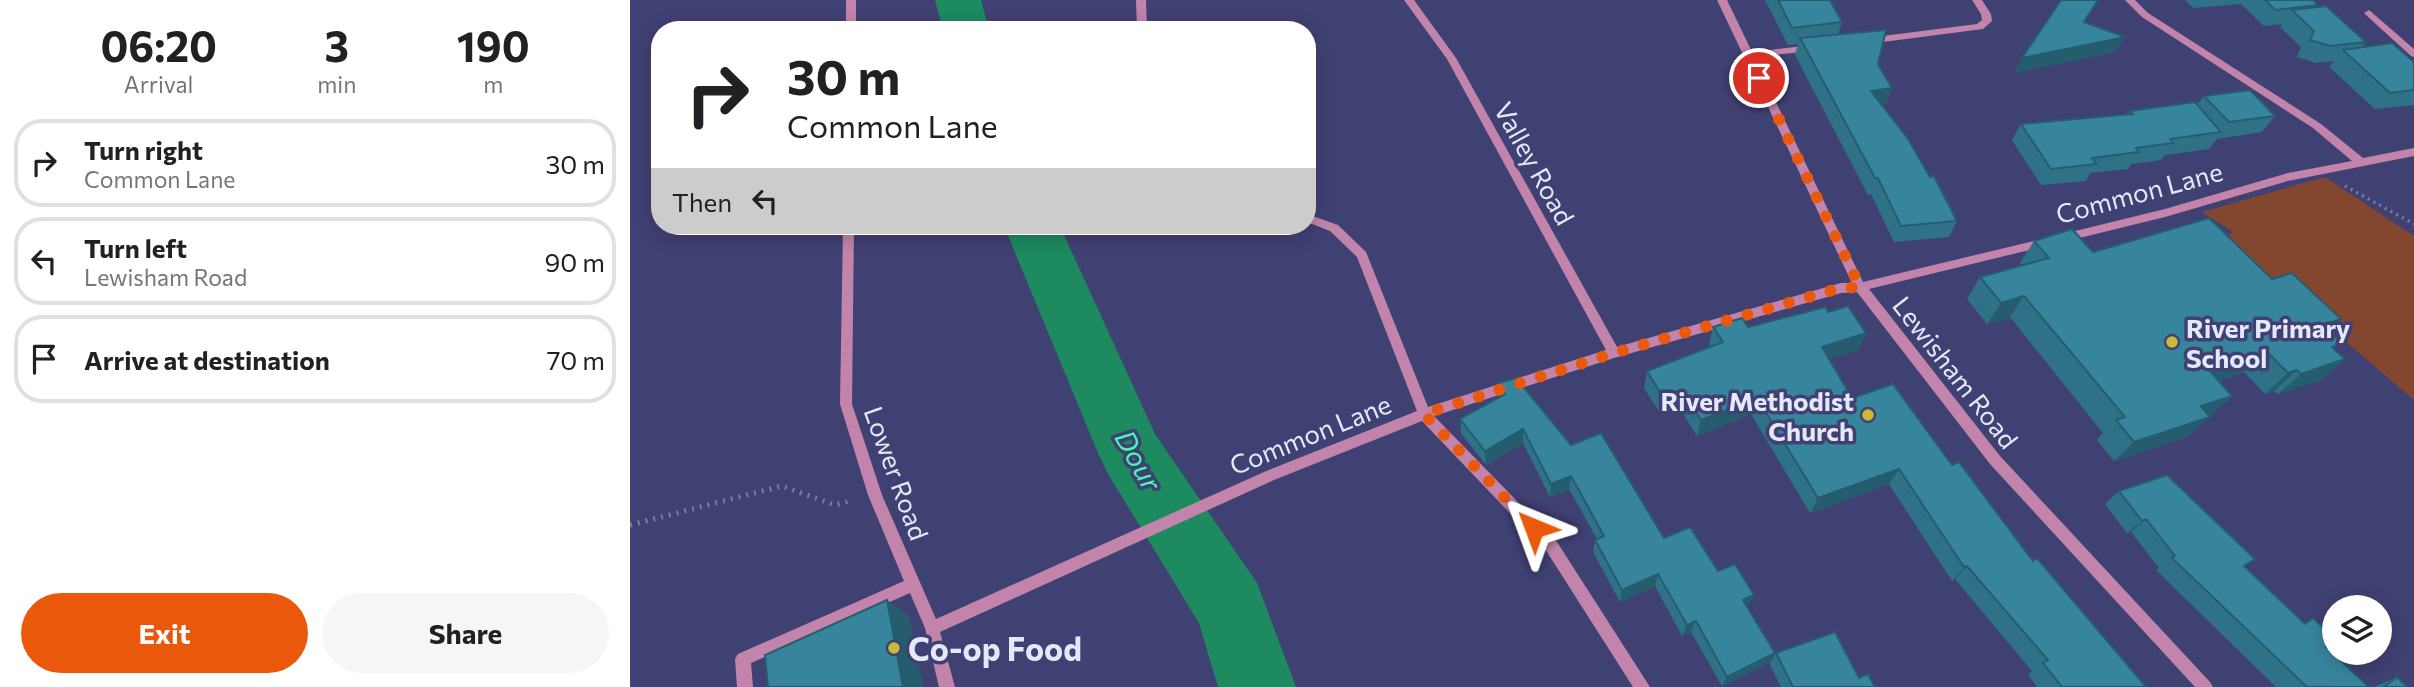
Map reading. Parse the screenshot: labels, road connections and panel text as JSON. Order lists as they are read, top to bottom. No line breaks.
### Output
{"streets":{"street":["Valley Road","Common Lane","Lewisham Road","Lower Road"]},"crossings":[["Valley Road","Common Lane"],["Common Lane","Lewisham Road"],["Common Lane","Lower Road"]],"water":["Dour"],"places":["River Primary School","River Methodist Church","Co-op Food"],"page":{"eta":["06:20","Arrival","3","min","190","m"],"turn":["30 m","Common Lane"],"list":[{"name":"Turn right","note":"Common Lane","value":"30 m"},{"name":"Turn left","note":"Lewisham Road","value":"90 m"},{"name":"Arrive at destination","value":"70 m"}],"then":"Then","buttons":["Exit","Share"]}}
